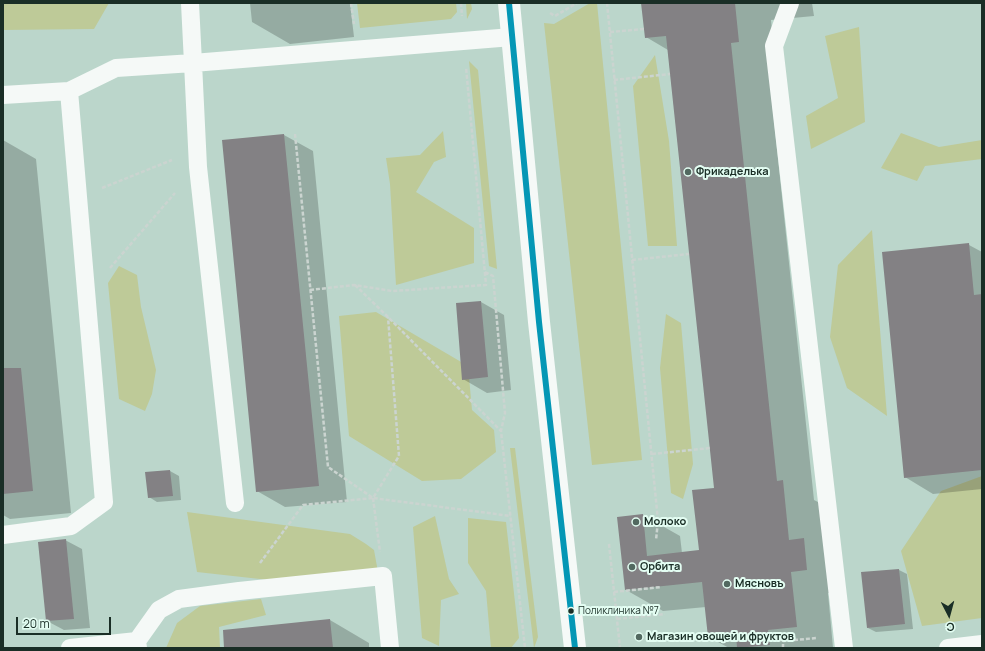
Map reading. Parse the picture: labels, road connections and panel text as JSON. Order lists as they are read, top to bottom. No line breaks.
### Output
{"places":["Фрикаделька","Молоко","Орбита","Мясновъ","Поликлиника №7","Магазин овощей и фруктов"],"scale_bar":"20 m","north":"bottom"}
